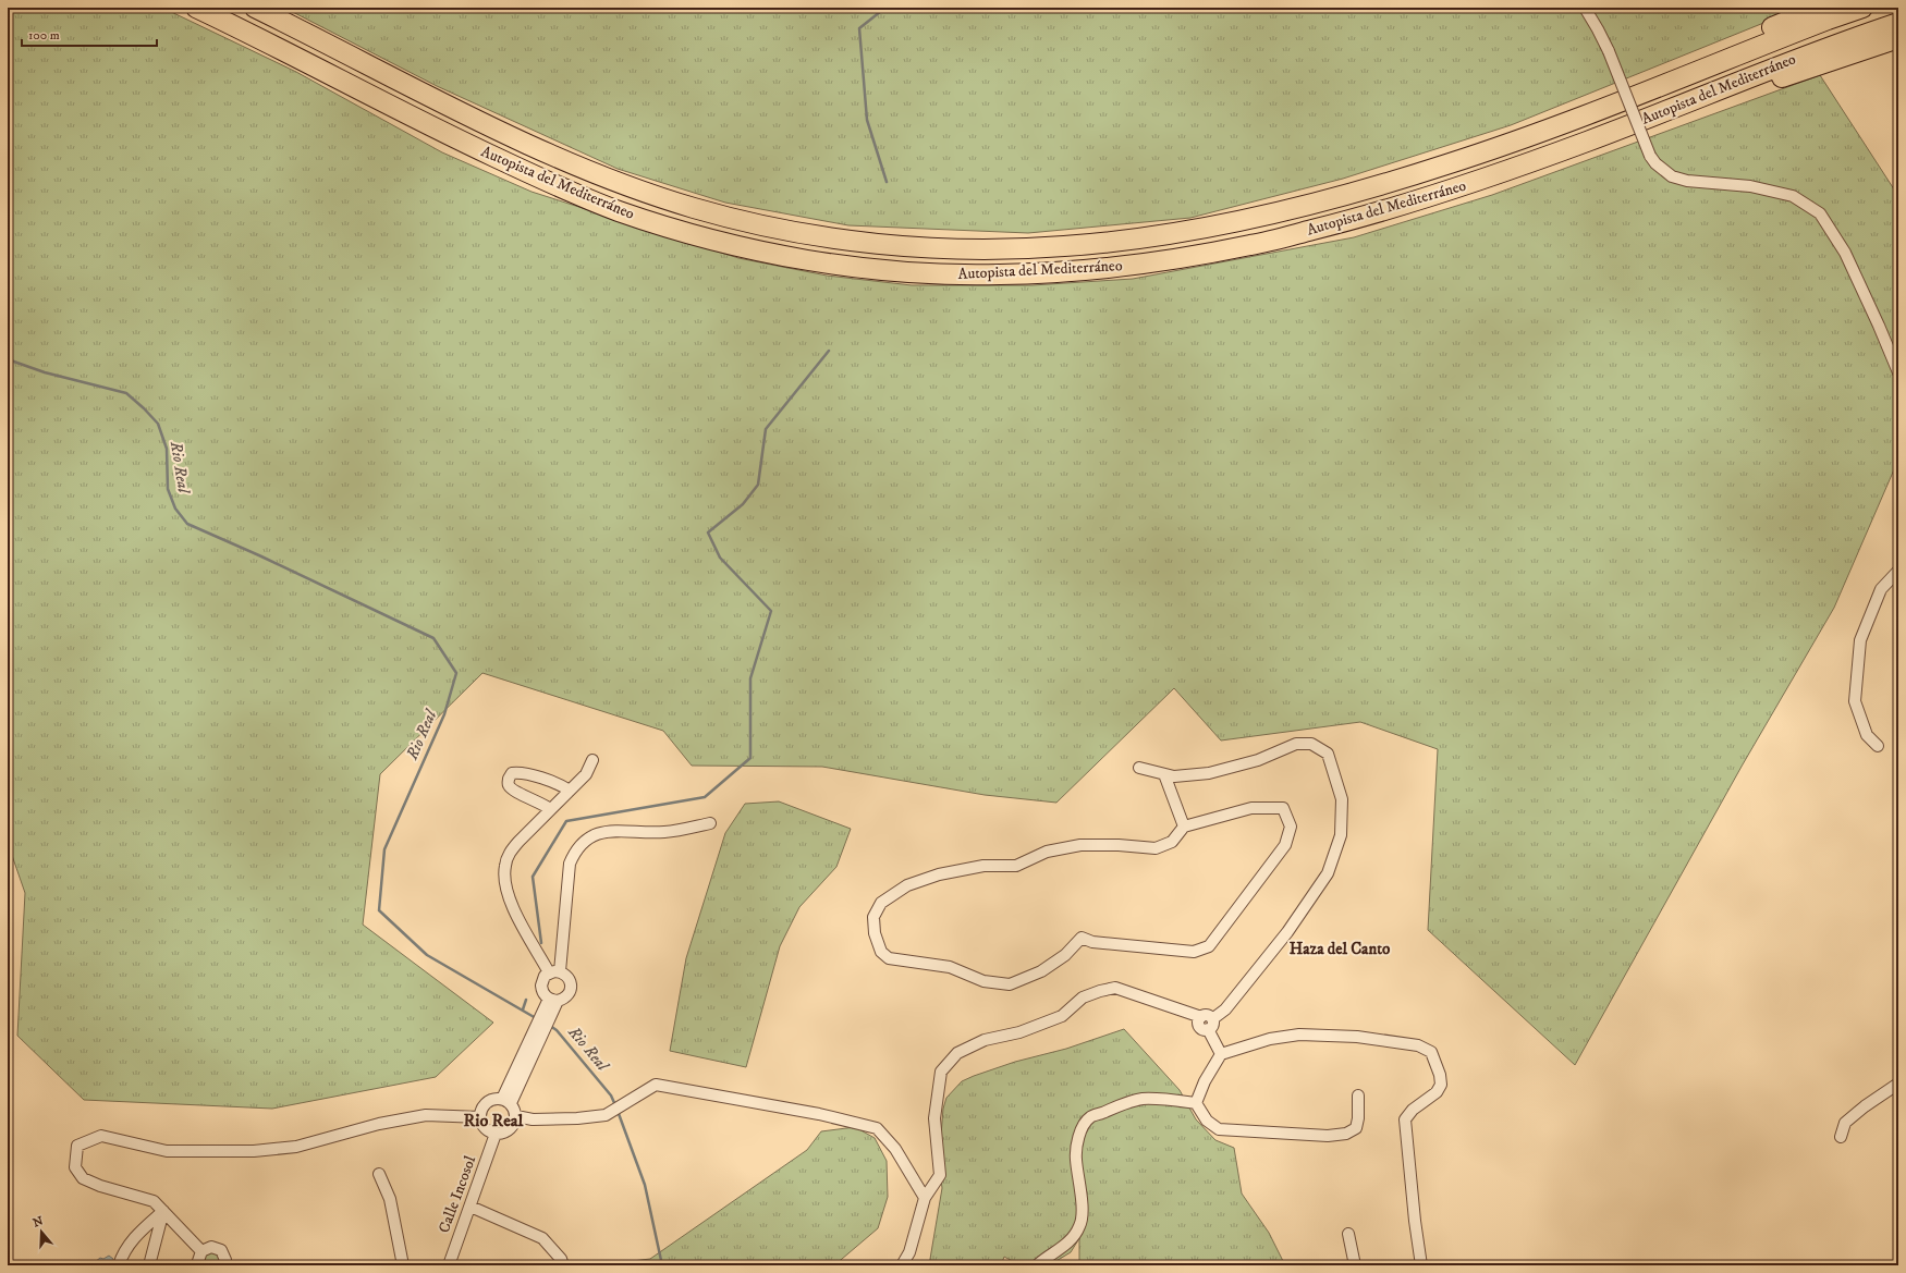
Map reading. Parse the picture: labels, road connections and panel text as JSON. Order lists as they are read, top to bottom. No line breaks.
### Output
{"streets":{"highway":["Autopista del Mediterráneo"],"street":["Calle Incosol"]},"districts":["Haza del Canto","Rio Real"],"water":["Rio Real"],"scale_bar":"100 m","north":"top"}
